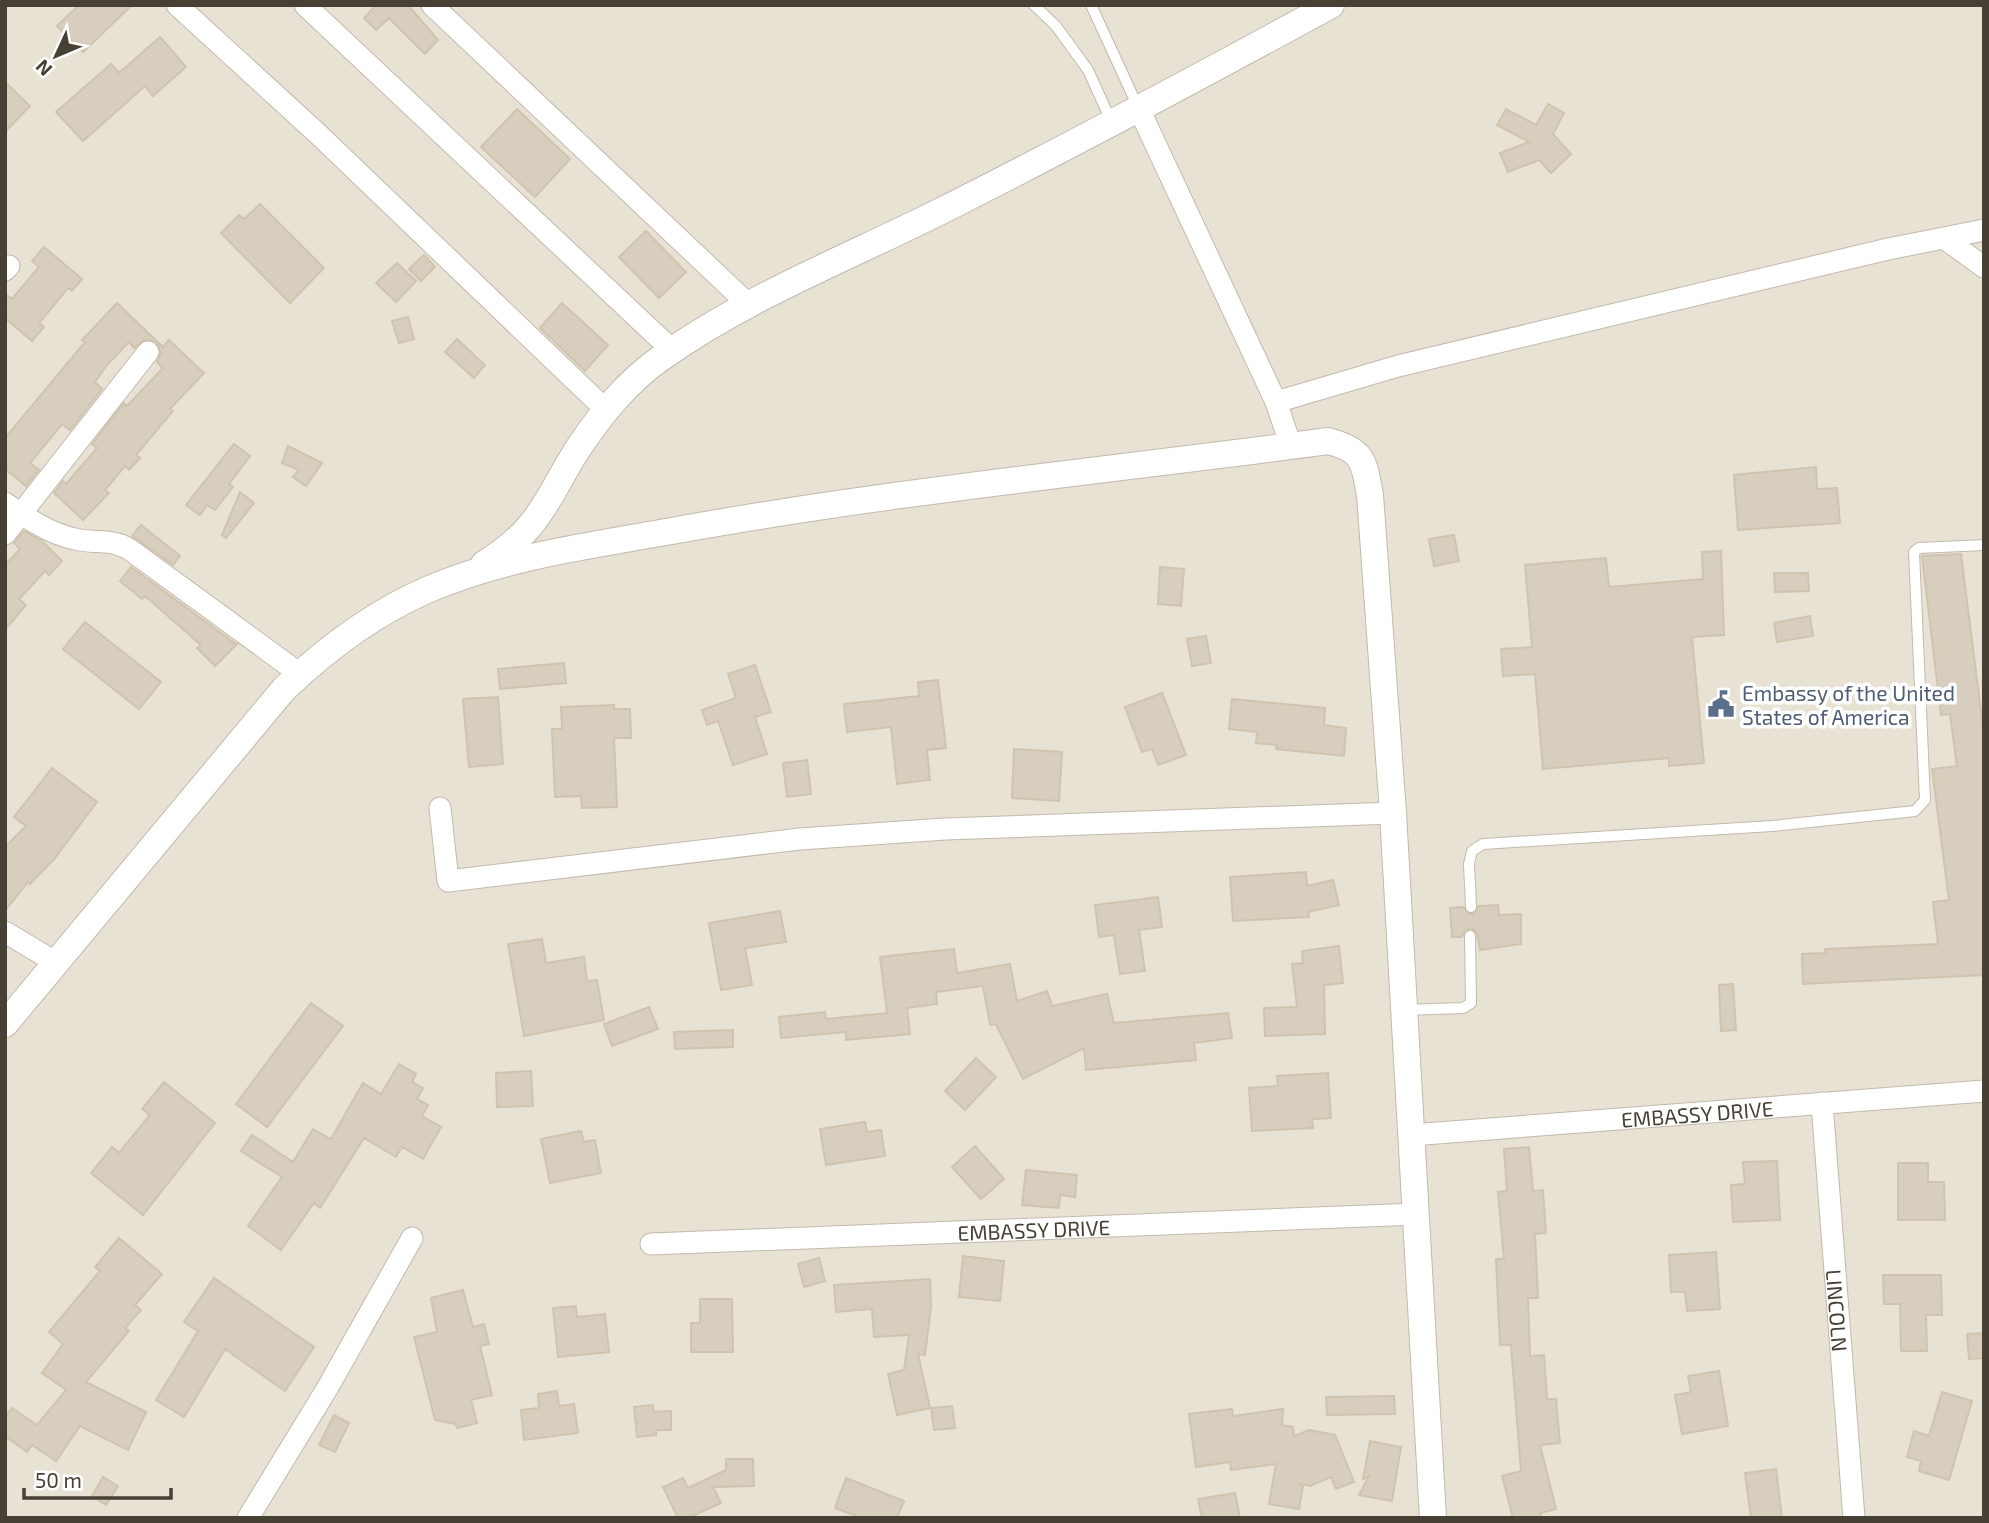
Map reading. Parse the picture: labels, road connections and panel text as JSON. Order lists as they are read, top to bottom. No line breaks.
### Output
{"streets":{"street":["EMBASSY DRIVE","LINCOLN"]},"crossings":[["EMBASSY DRIVE","LINCOLN"]],"places":{"public building":["Embassy of the United States of America"]},"scale_bar":"50 m","north":"bottom left"}
